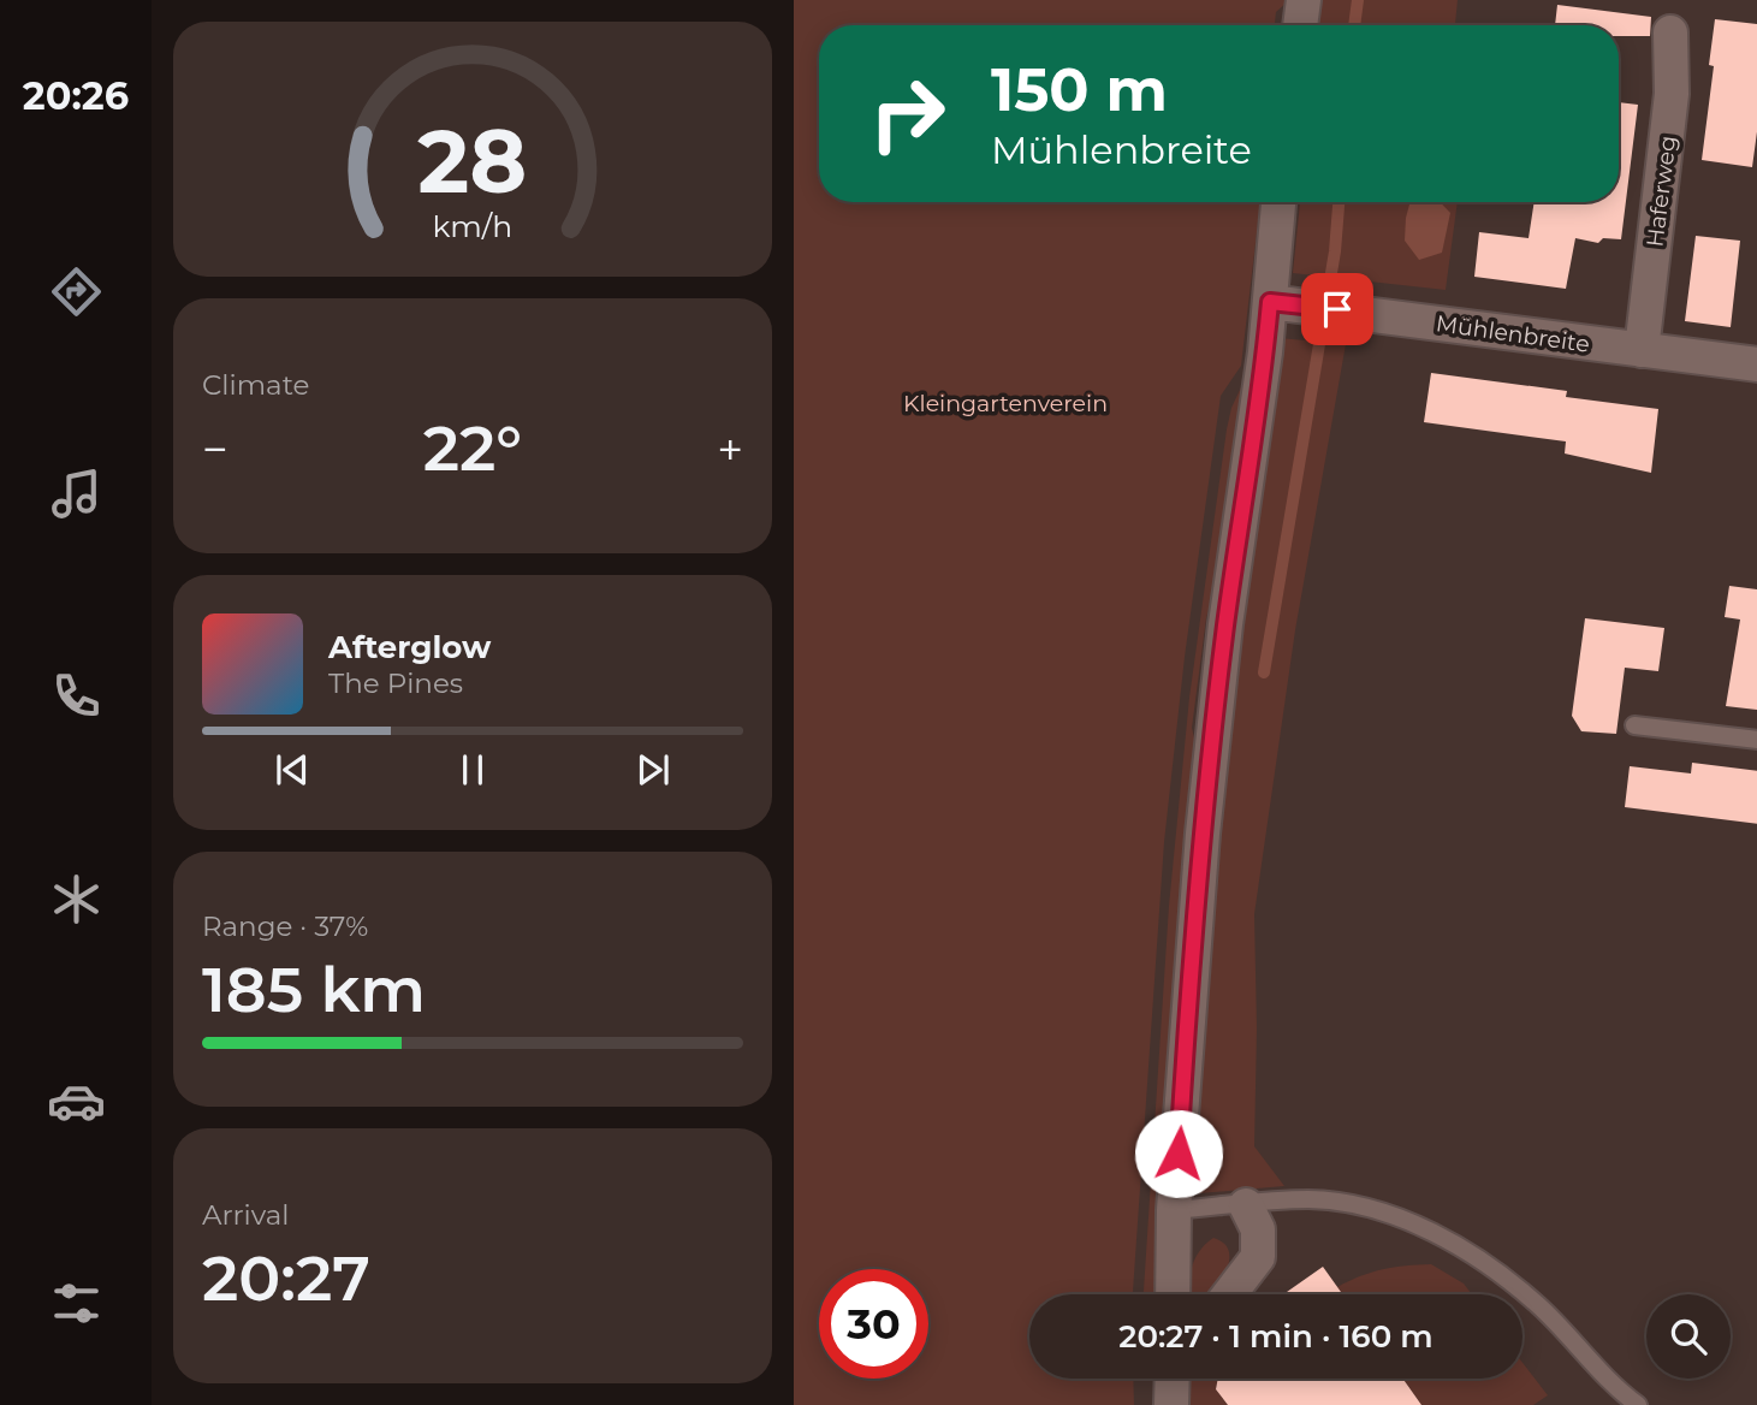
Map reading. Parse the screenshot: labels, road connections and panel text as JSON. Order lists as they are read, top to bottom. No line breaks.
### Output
{"streets":{"street":["Haferweg","Mühlenbreite"]},"crossings":[["Haferweg","Mühlenbreite"]],"parks":["Kleingartenverein"],"page":{"tabs":"20:26","turn":["150 m","Mühlenbreite"],"tile":["Climate",["Range · 37%","185 km"],["Arrival","20:27"]],"heat":["−","22°","+"],"song":["Afterglow","The Pines"],"limit":"30","trip":"20:27 · 1 min · 160 m","gauge":["28","km/h"]}}
